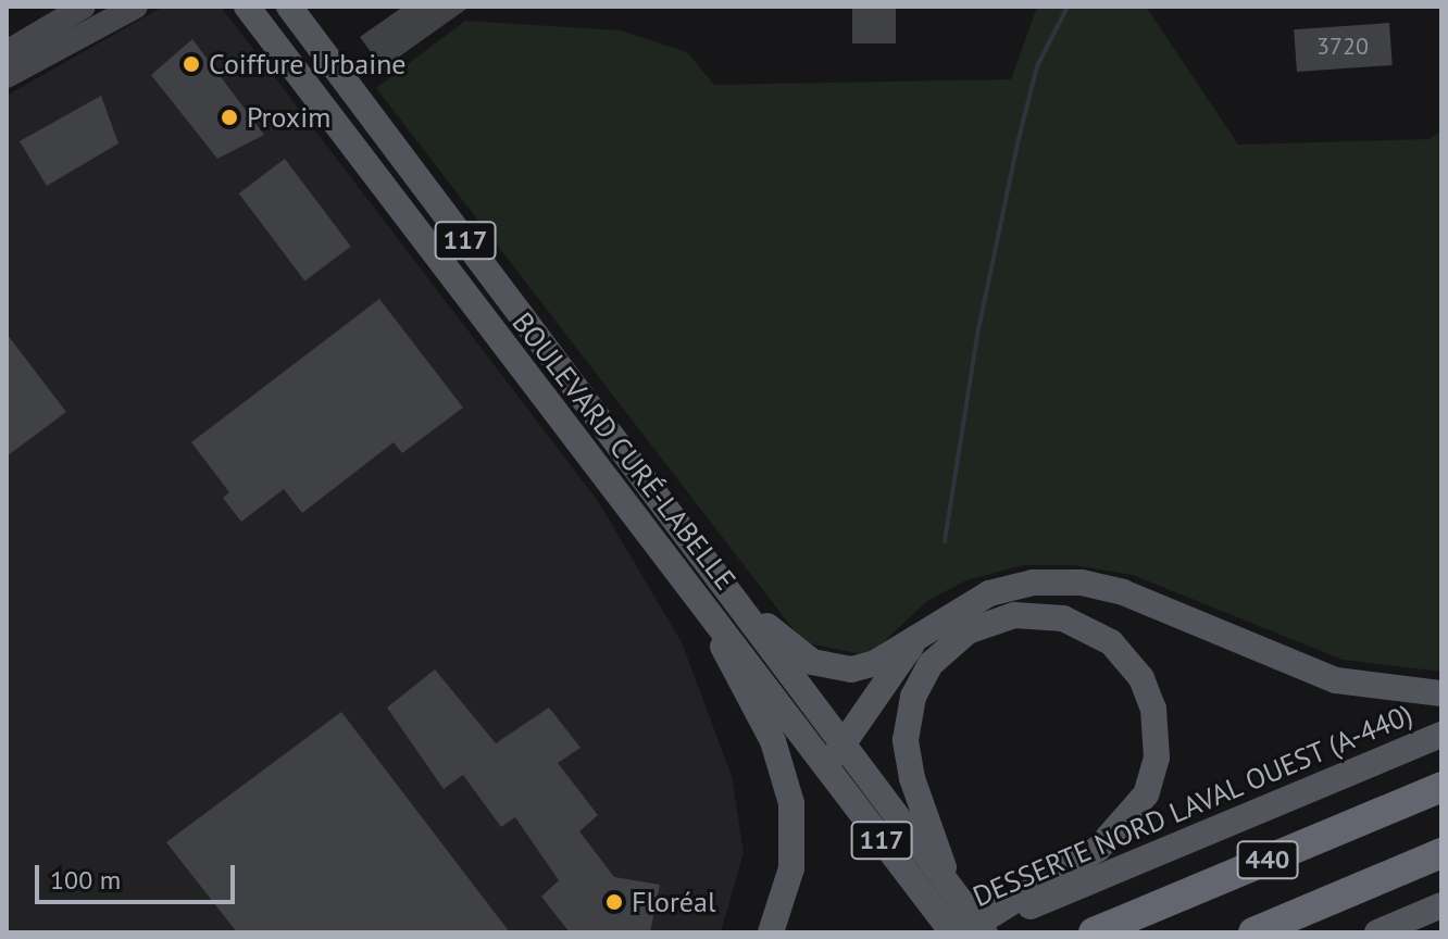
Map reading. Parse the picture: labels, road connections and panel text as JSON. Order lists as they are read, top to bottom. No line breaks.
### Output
{"streets":{"highway":["440"],"main road":["117","BOULEVARD CURÉ-LABELLE","DESSERTE NORD LAVAL OUEST (A-440)"]},"places":["Coiffure Urbaine","Proxim","Floréal"],"house_numbers":["3720"],"scale_bar":"100 m"}
